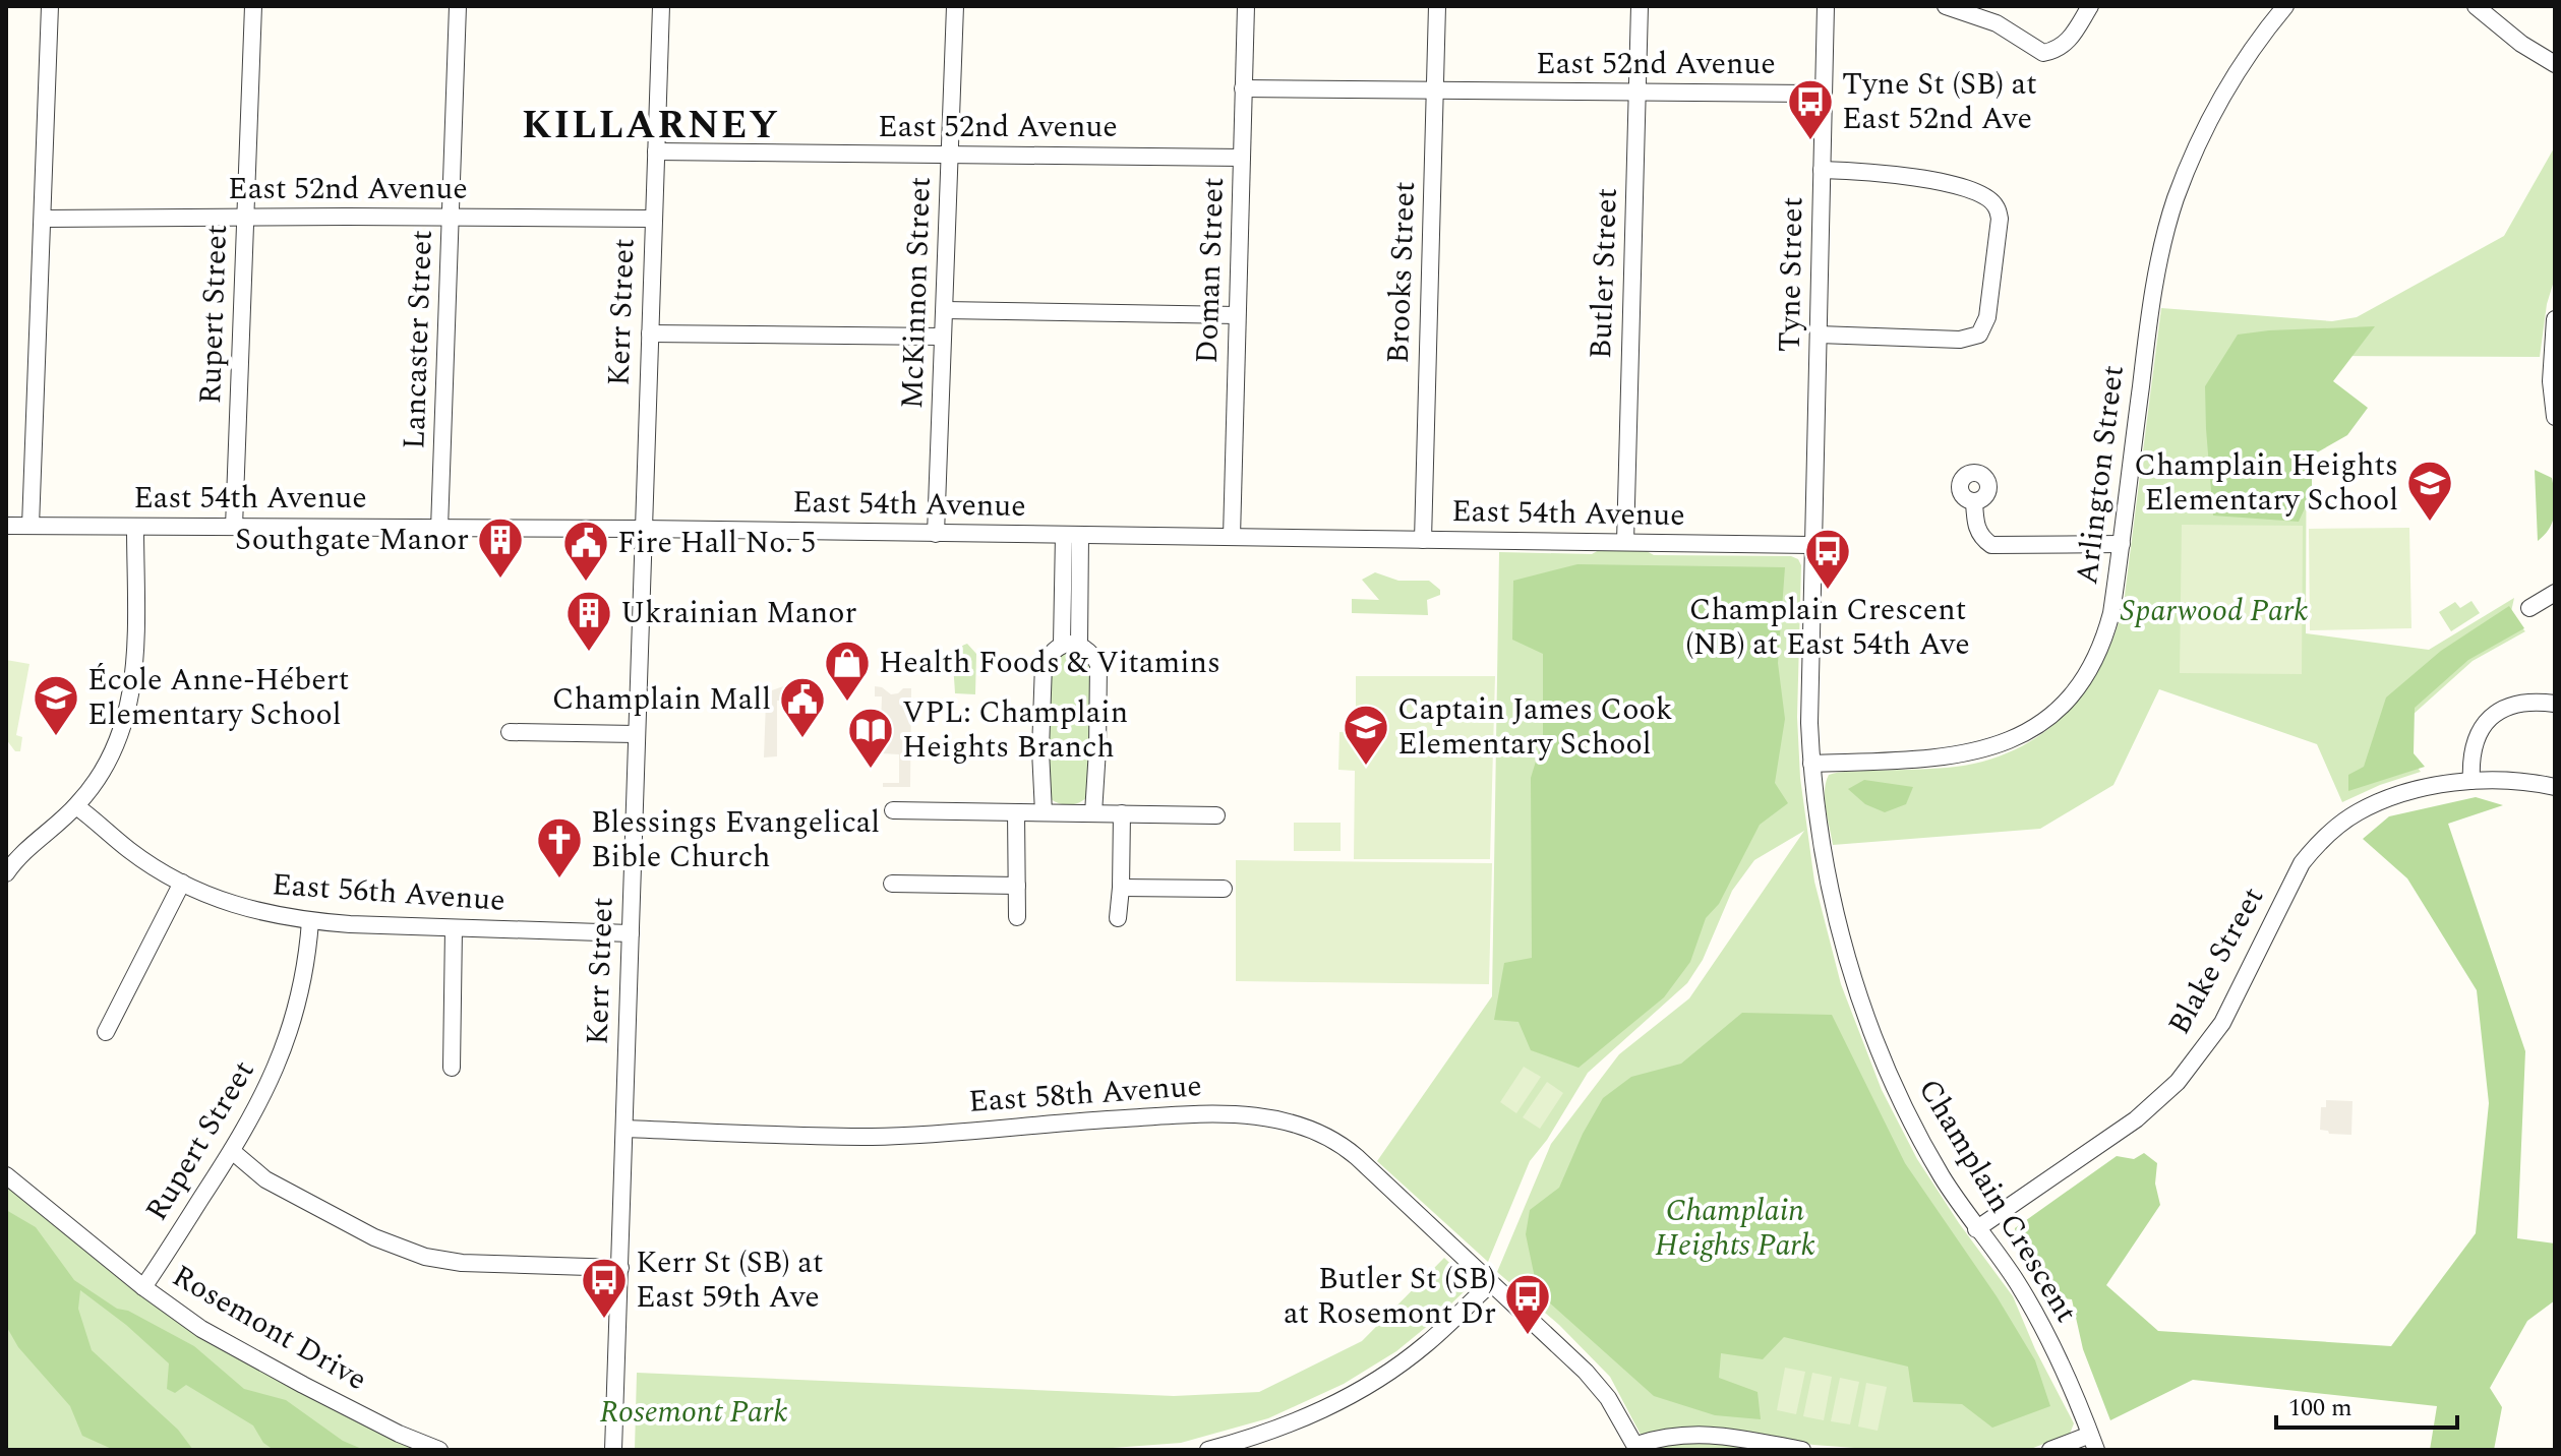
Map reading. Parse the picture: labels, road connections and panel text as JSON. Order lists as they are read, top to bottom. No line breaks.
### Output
{"streets":{"street":["East 52nd Avenue","Doman Street","Brooks Street","Butler Street","Tyne Street","McKinnon Street","Kerr Street","Rupert Street","Lancaster Street","Arlington Street","East 54th Avenue","East 56th Avenue","Blake Street","East 58th Avenue","Champlain Crescent","Rosemont Drive"]},"crossings":[["East 52nd Avenue","Doman Street"],["East 52nd Avenue","Brooks Street"],["East 52nd Avenue","Butler Street"],["East 52nd Avenue","Tyne Street"],["East 52nd Avenue","McKinnon Street"],["East 52nd Avenue","Kerr Street"],["East 52nd Avenue","Rupert Street"],["East 52nd Avenue","Lancaster Street"],["Doman Street","East 54th Avenue"],["Brooks Street","East 54th Avenue"],["Butler Street","East 54th Avenue"],["Tyne Street","East 54th Avenue"],["Tyne Street","Champlain Crescent"],["McKinnon Street","East 54th Avenue"],["Kerr Street","East 54th Avenue"],["Kerr Street","East 56th Avenue"],["Kerr Street","East 58th Avenue"],["Rupert Street","East 54th Avenue"],["Rupert Street","East 56th Avenue"],["Rupert Street","Rosemont Drive"],["Lancaster Street","East 54th Avenue"],["Arlington Street","Champlain Crescent"],["East 54th Avenue","Champlain Crescent"],["Blake Street","Champlain Crescent"]],"districts":["KILLARNEY"],"parks":["Sparwood Park","Champlain Heights Park","Rosemont Park"],"places":{"bus stop":["Tyne St (SB) at East 52nd Ave","Champlain Crescent (NB) at East 54th Ave","Kerr St (SB) at East 59th Ave","Butler St (SB) at Rosemont Dr"],"school or university":["Champlain Heights Elementary School","École Anne-Hébert Elementary School","Captain James Cook Elementary School"],"building":["Southgate Manor","Ukrainian Manor"],"public building":["Fire Hall No. 5","Champlain Mall"],"shop":["Health Foods & Vitamins"],"library":["VPL: Champlain Heights Branch"],"church":["Blessings Evangelical Bible Church"]},"scale_bar":"100 m"}
